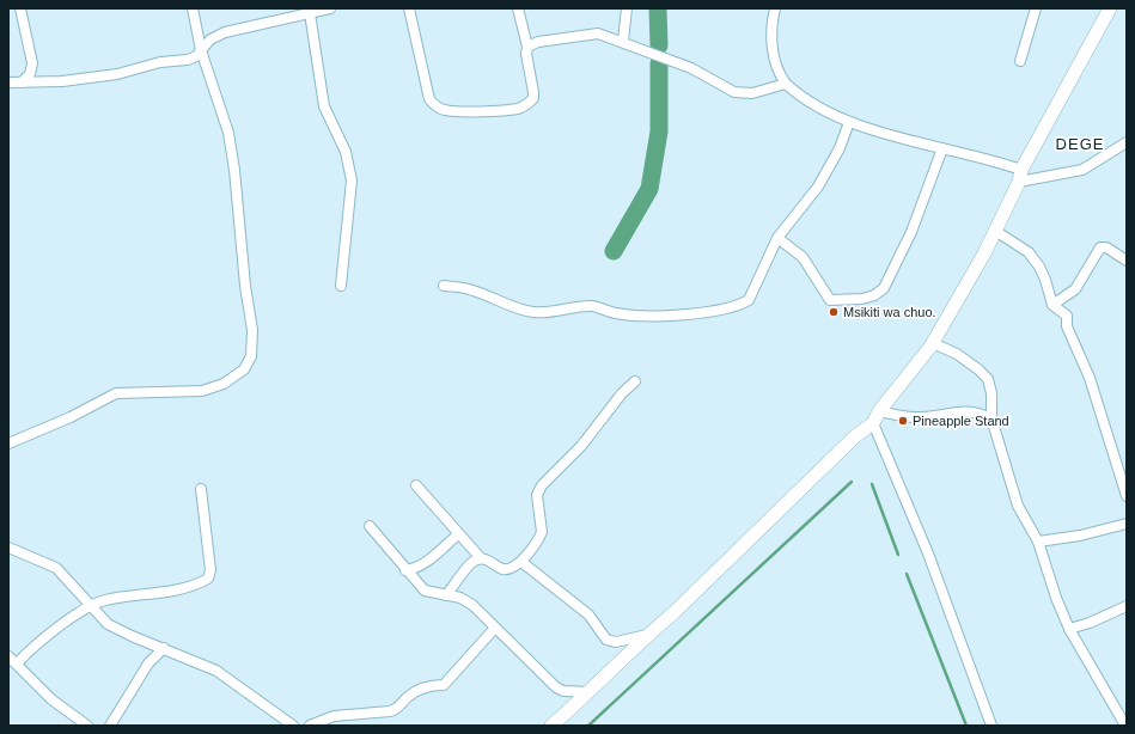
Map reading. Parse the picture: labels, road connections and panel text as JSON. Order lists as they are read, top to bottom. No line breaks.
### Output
{"districts":["DEGE"],"places":["Msikiti wa chuo.","Pineapple Stand"]}
